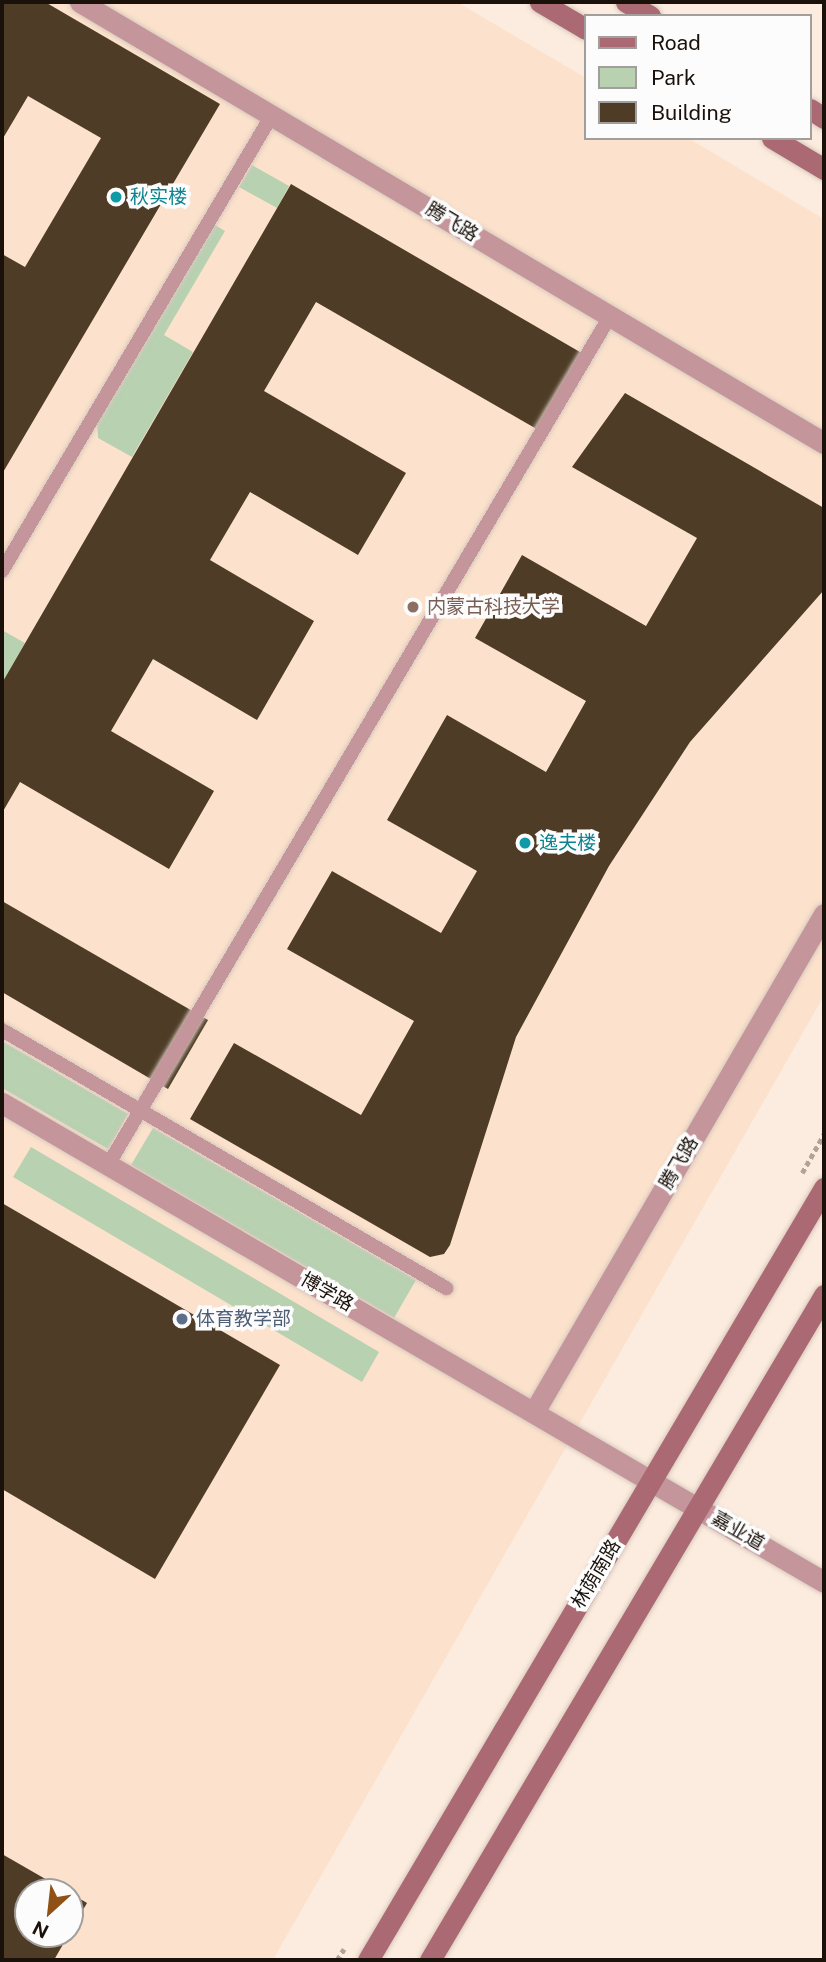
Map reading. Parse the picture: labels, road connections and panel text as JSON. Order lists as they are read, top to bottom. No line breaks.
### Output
{"streets":{"main road":["林荫南路"],"street":["腾飞路","博学路","嘉业道"]},"crossings":[["腾飞路","博学路"],["博学路","嘉业道"],["博学路","林荫南路"],["嘉业道","林荫南路"]],"places":["秋实楼","内蒙古科技大学","逸夫楼","体育教学部"],"legend":["Road","Park","Building"],"north":"bottom left"}
